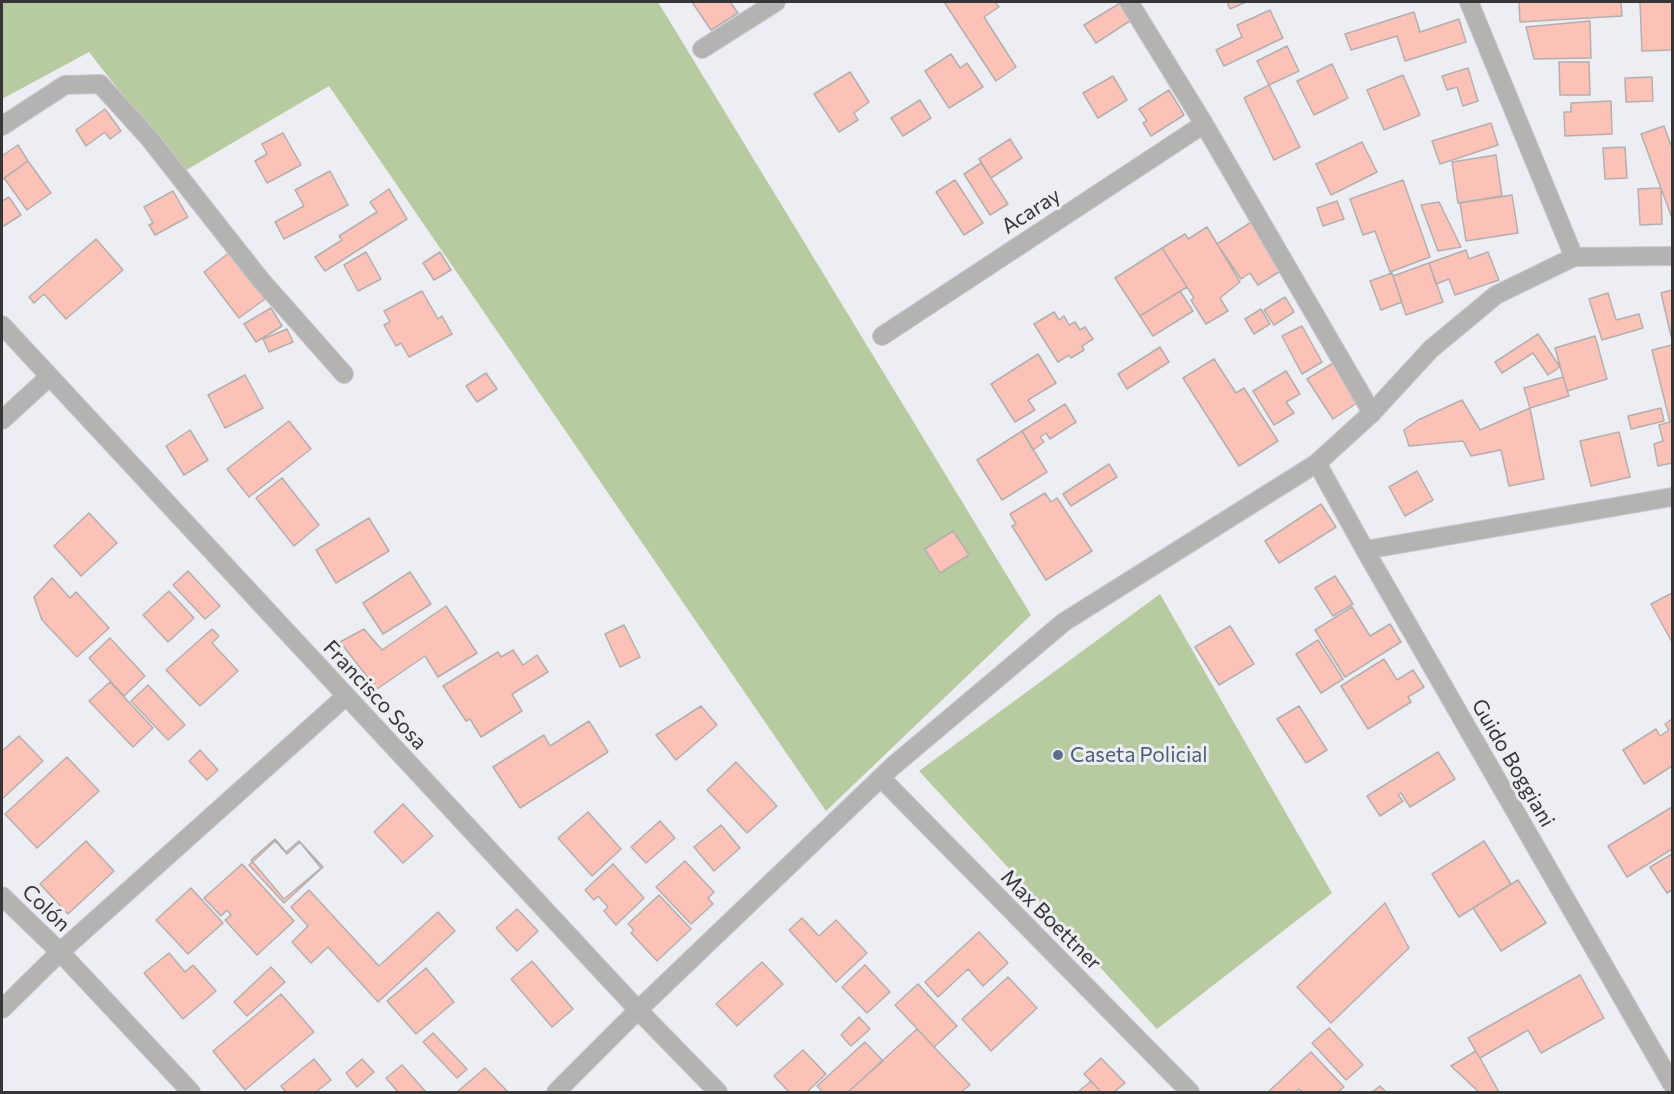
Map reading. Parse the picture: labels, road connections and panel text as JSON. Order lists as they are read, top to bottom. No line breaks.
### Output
{"streets":{"street":["Acaray","Francisco Sosa","Guido Boggiani","Colón","Max Boettner"]},"places":["Caseta Policial"]}
